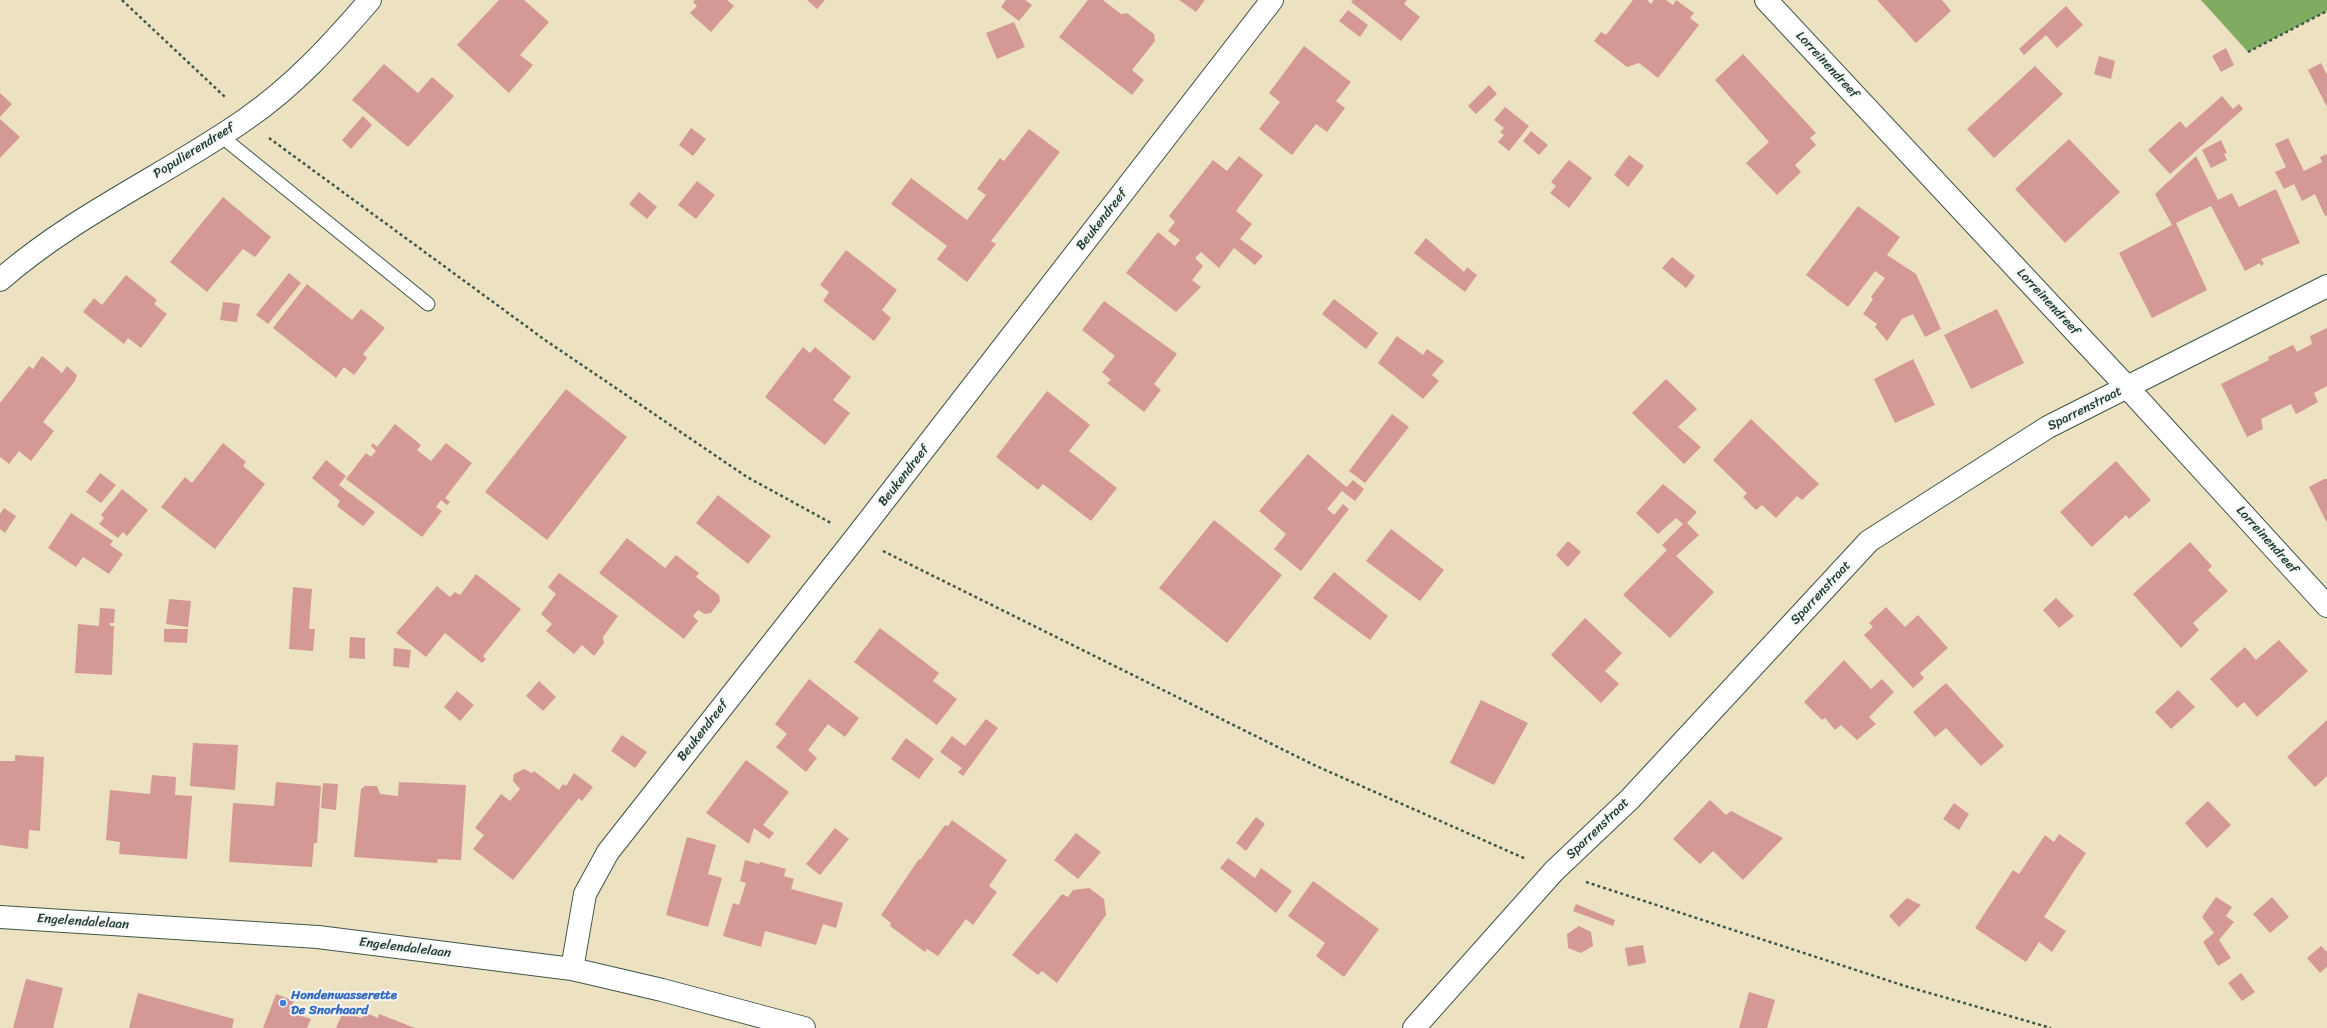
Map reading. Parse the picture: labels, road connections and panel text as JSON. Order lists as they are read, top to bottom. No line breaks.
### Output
{"streets":{"street":["Lorreinendreef","Populierendreef","Beukendreef","Sparrenstraat","Engelendalelaan"]},"crossings":[["Lorreinendreef","Sparrenstraat"],["Beukendreef","Engelendalelaan"]],"places":["Hondenwasserette De Snorhaard"]}
